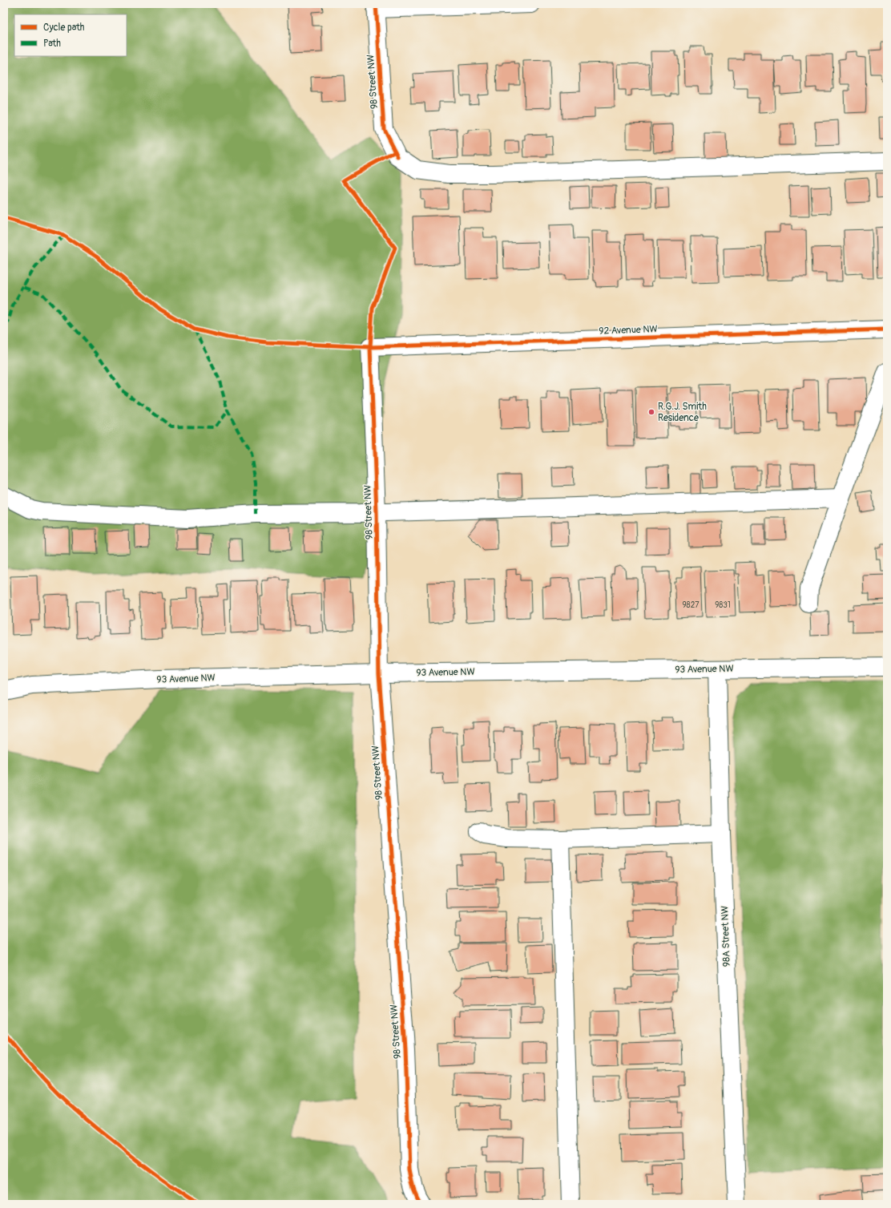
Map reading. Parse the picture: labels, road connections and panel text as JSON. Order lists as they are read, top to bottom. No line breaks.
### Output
{"streets":{"street":["98 Street NW","92 Avenue NW","93 Avenue NW","98A Street NW"]},"crossings":[["98 Street NW","92 Avenue NW"],["98 Street NW","93 Avenue NW"],["93 Avenue NW","98A Street NW"]],"places":["R.G.J. Smith Residence"],"house_numbers":["9827","9831"],"legend":["Cycle path","Path"]}
